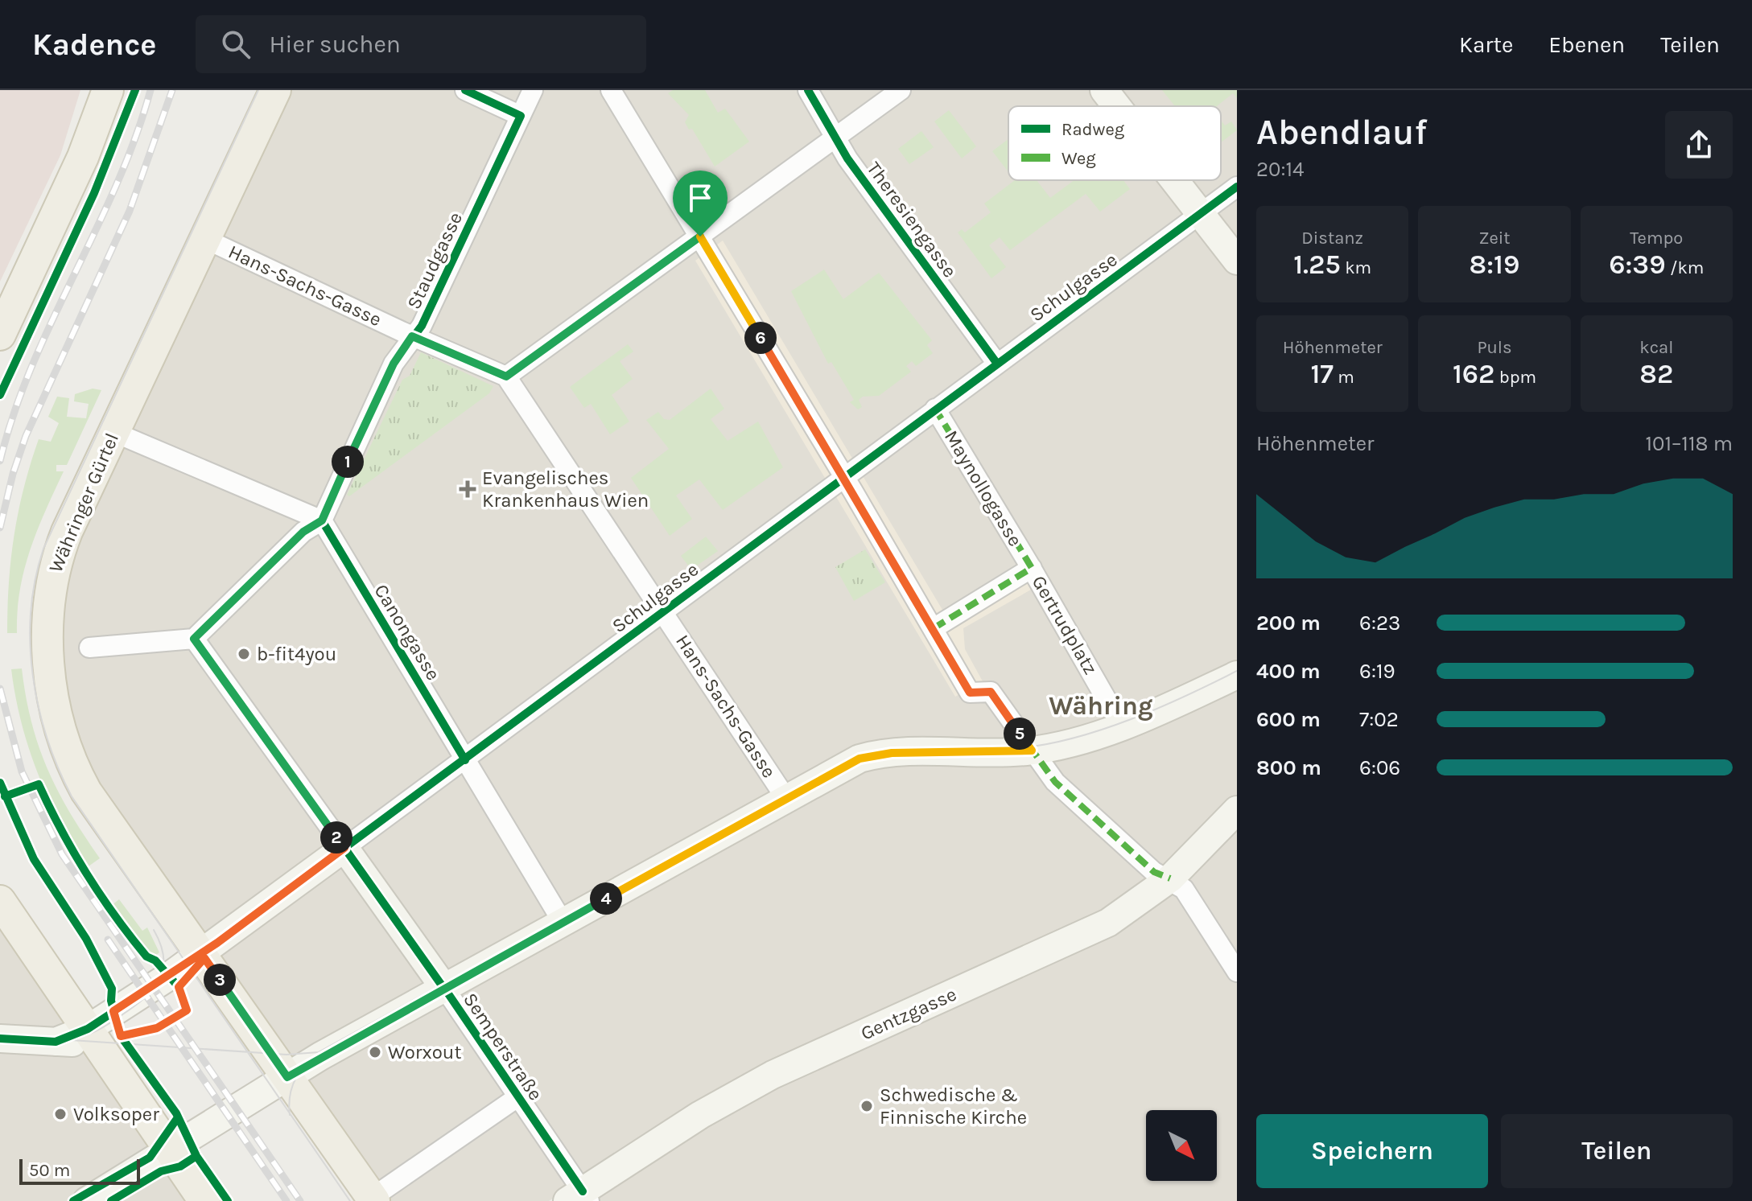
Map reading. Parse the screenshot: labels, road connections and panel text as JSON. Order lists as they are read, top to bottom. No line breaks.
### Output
{"streets":{"main road":["Schulgasse","Währinger Gürtel","Gentzgasse","Semperstraße"],"street":["Theresiengasse","Staudgasse","Hans-Sachs-Gasse","Maynollogasse","Gertrudplatz","Canongasse"]},"crossings":[["Theresiengasse","Schulgasse"],["Staudgasse","Hans-Sachs-Gasse"],["Staudgasse","Canongasse"],["Hans-Sachs-Gasse","Schulgasse"],["Hans-Sachs-Gasse","Währinger Gürtel"],["Schulgasse","Maynollogasse"],["Schulgasse","Währinger Gürtel"],["Schulgasse","Canongasse"],["Schulgasse","Semperstraße"],["Maynollogasse","Gertrudplatz"],["Gentzgasse","Semperstraße"]],"districts":["Währing"],"places":{"health":["Evangelisches Krankenhaus Wien"],"other":["b-fit4you","Worxout","Schwedische & Finnische Kirche","Volksoper"]},"legend":["Radweg","Weg"],"scale_bar":"50 m","north":"bottom right","page":{"header":"Kadence","search":"Hier suchen","nav":["Karte","Ebenen","Teilen"],"heading":["Abendlauf","20:14"],"stats":[["Distanz","1.25 km"],["Zeit","8:19"],["Tempo","6:39 /km"],["Höhenmeter","17 m"],["Puls","162 bpm"],["kcal","82"]],"pins":["6","1","5","2","4","3"],"chart":["Höhenmeter","101–118 m"],"list":[{"name":"200 m","note":"6:23"},{"name":"400 m","note":"6:19"},{"name":"600 m","note":"7:02"},{"name":"800 m","note":"6:06"}],"buttons":["Speichern","Teilen"],"scale":"50 m"}}
